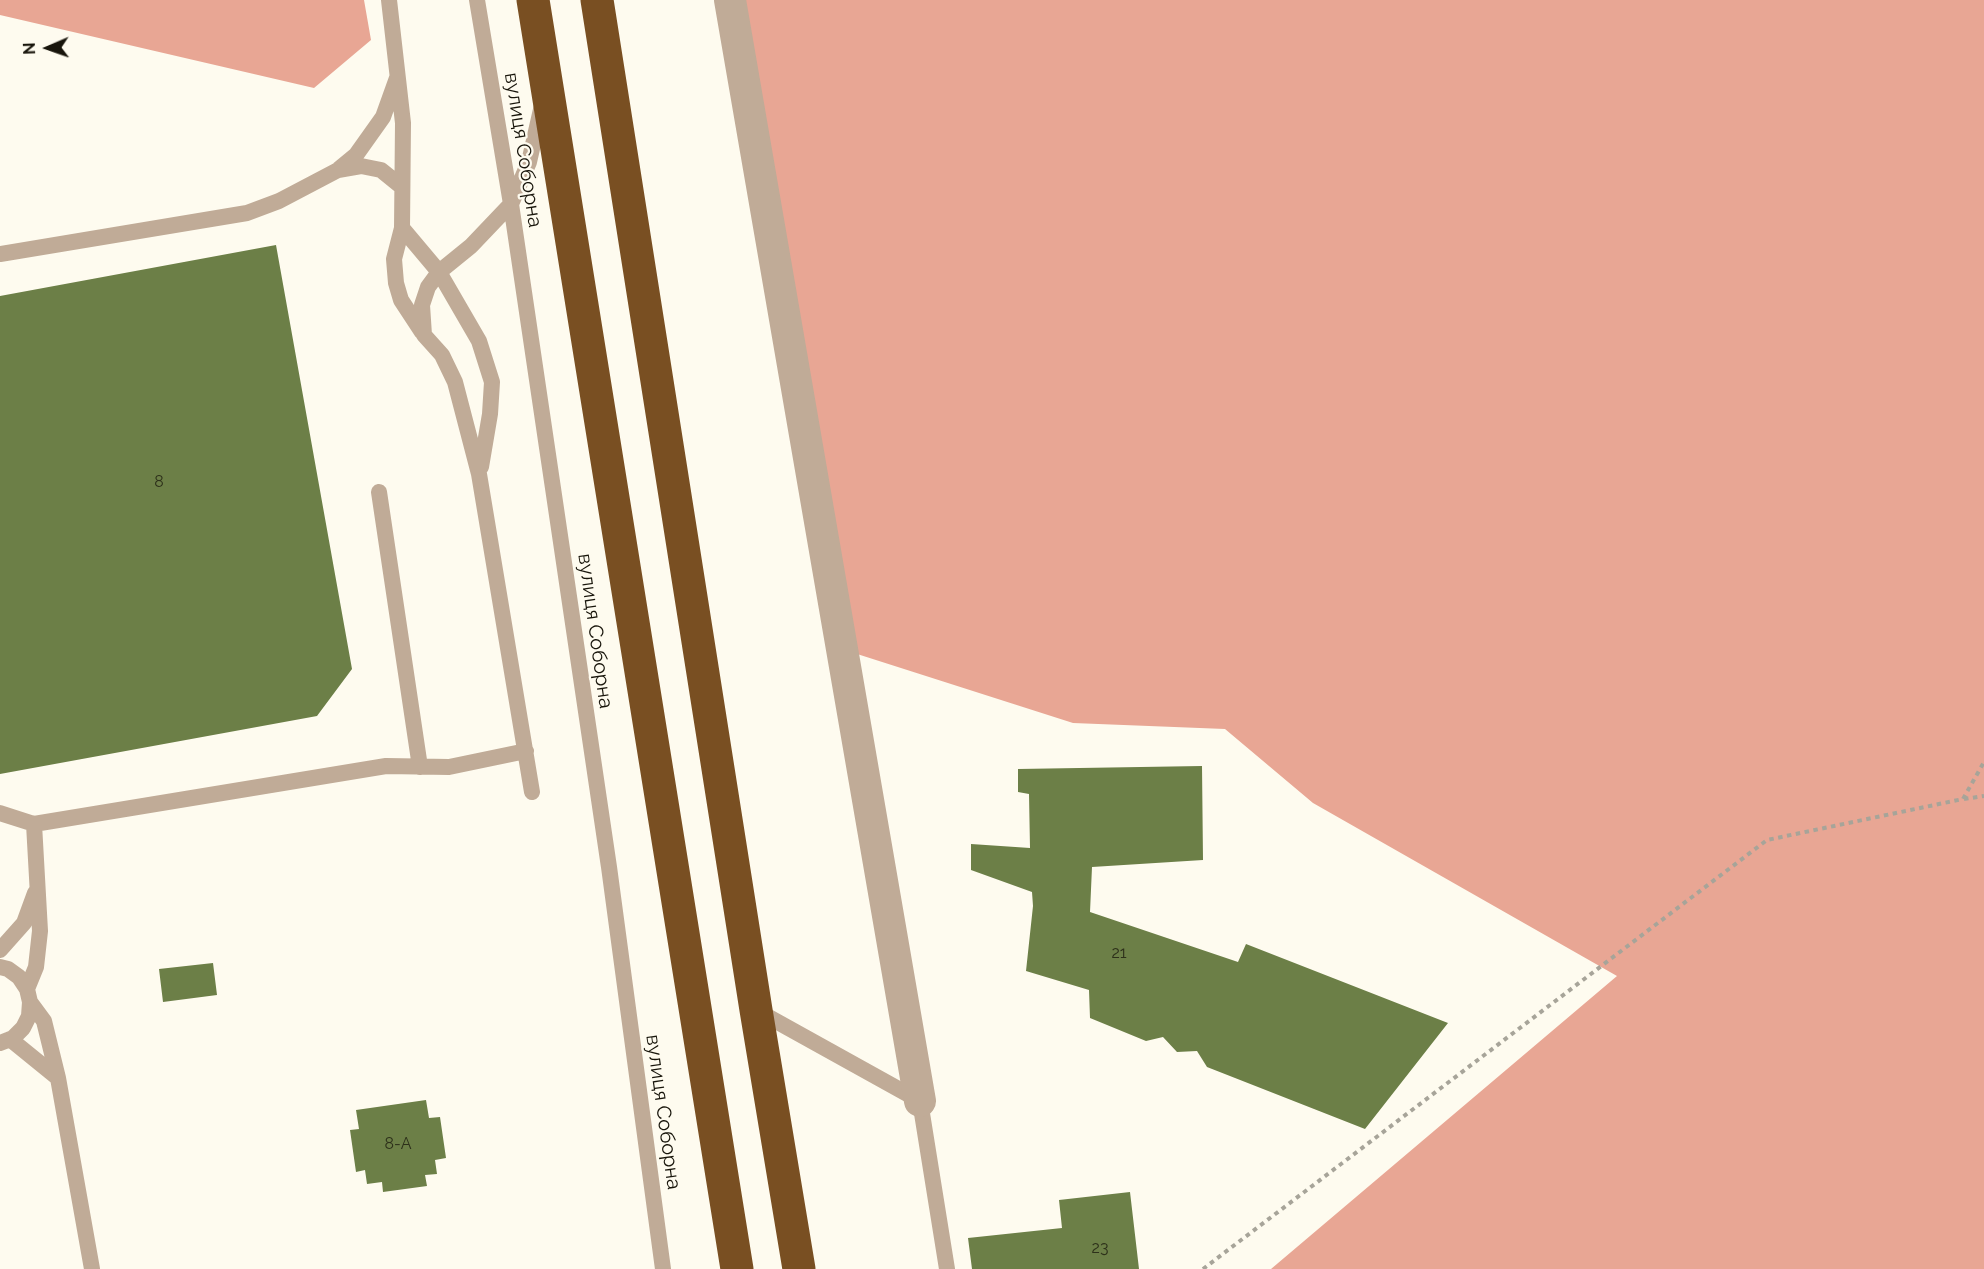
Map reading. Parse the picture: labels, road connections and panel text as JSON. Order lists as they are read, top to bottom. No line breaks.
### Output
{"streets":{"lane":["вулиця Соборна"]},"house_numbers":["8","21","8-А","23"],"north":"left"}
